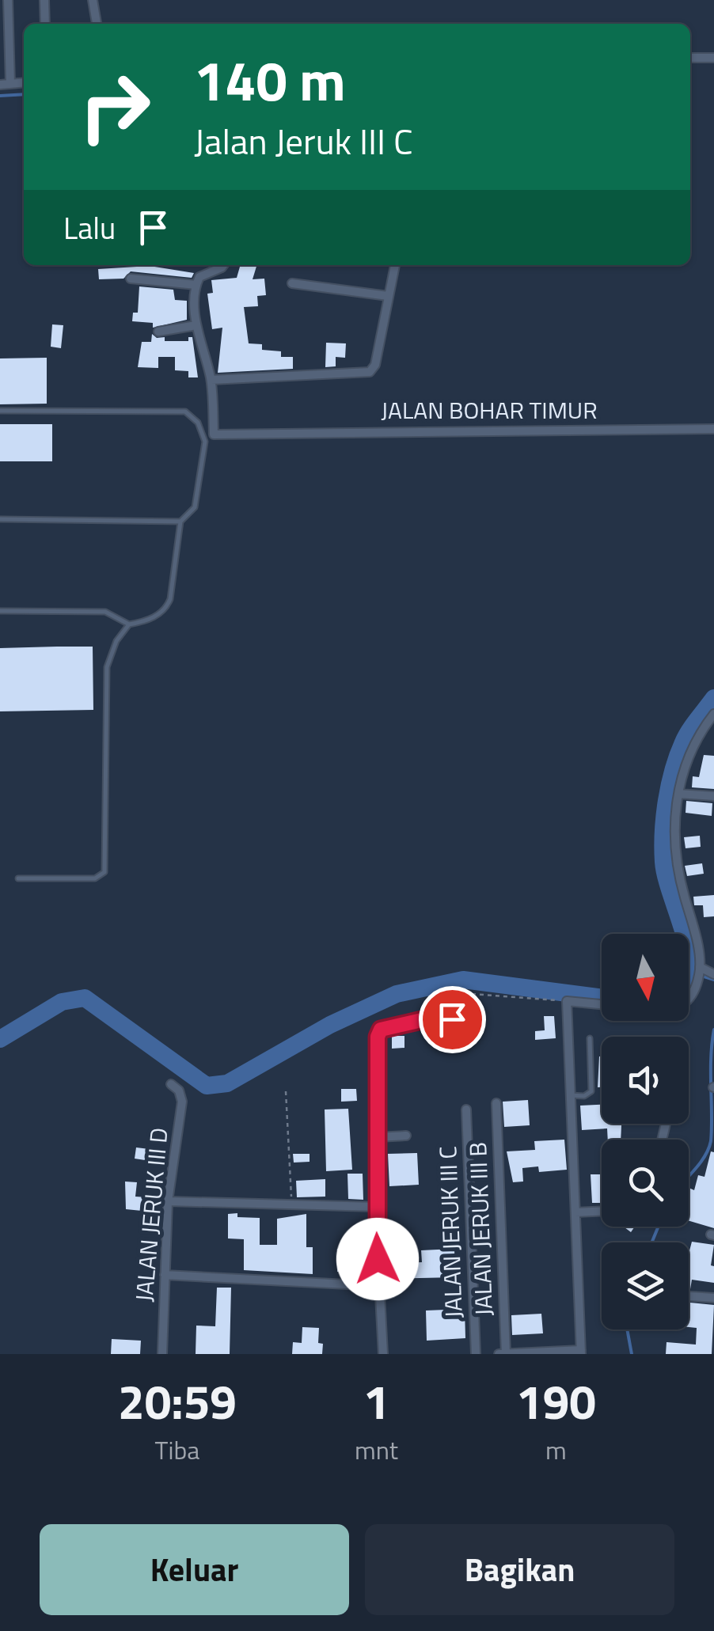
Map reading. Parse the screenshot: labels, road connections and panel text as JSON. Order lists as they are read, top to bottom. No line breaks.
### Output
{"streets":{"street":["JALAN BOHAR TIMUR","JALAN JERUK III D","JALAN JERUK III B","JALAN JERUK III C"]},"north":"bottom","page":{"turn":["140 m","Jalan Jeruk III C"],"then":"Lalu","eta":["20:59","Tiba","1","mnt","190","m"],"buttons":["Keluar","Bagikan"]}}
